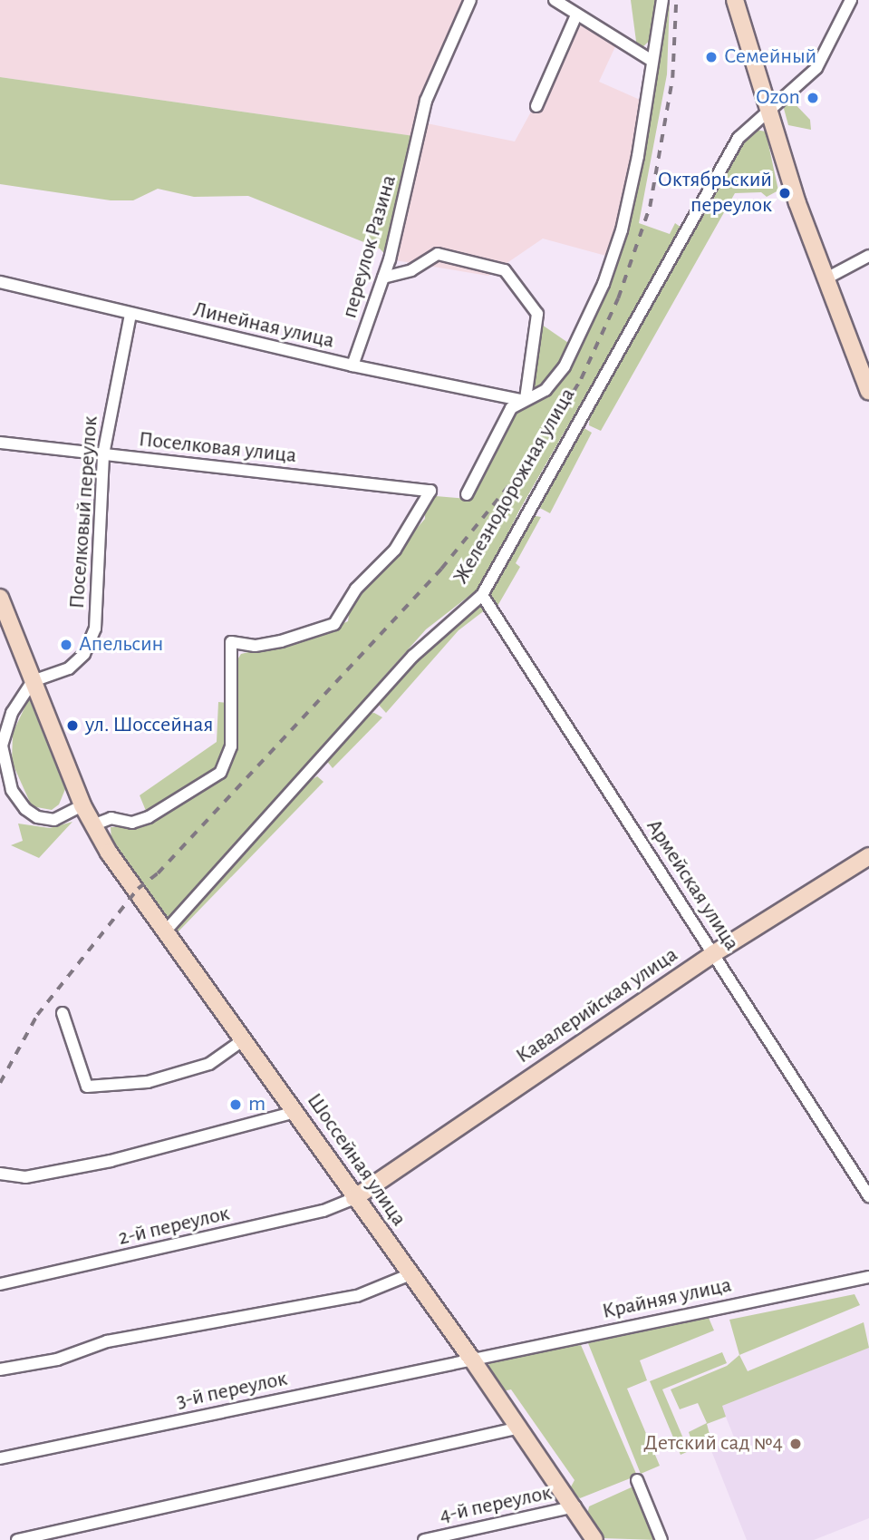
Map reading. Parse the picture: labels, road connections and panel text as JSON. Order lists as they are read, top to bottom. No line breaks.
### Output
{"streets":{"main road":["Кавалерийская улица","Шоссейная улица"],"street":["переулок Разина","Линейная улица","Поселковая улица","Железнодорожная улица","Поселковый переулок","Армейская улица","2-й переулок","Крайняя улица","3-й переулок","4-й переулок"]},"crossings":[["переулок Разина","Линейная улица"],["Линейная улица","Железнодорожная улица"],["Линейная улица","Поселковый переулок"],["Поселковая улица","Поселковый переулок"],["Поселковая улица","Шоссейная улица"],["Железнодорожная улица","Армейская улица"],["Железнодорожная улица","Шоссейная улица"],["Поселковый переулок","Шоссейная улица"],["Армейская улица","Кавалерийская улица"],["Кавалерийская улица","Шоссейная улица"],["Кавалерийская улица","2-й переулок"],["Шоссейная улица","2-й переулок"],["Шоссейная улица","Крайняя улица"],["Шоссейная улица","3-й переулок"],["Шоссейная улица","4-й переулок"],["Крайняя улица","3-й переулок"]],"places":["Семейный","Ozon","Октябрьский переулок","Апельсин","ул. Шоссейная","m","Детский сад №4"]}
